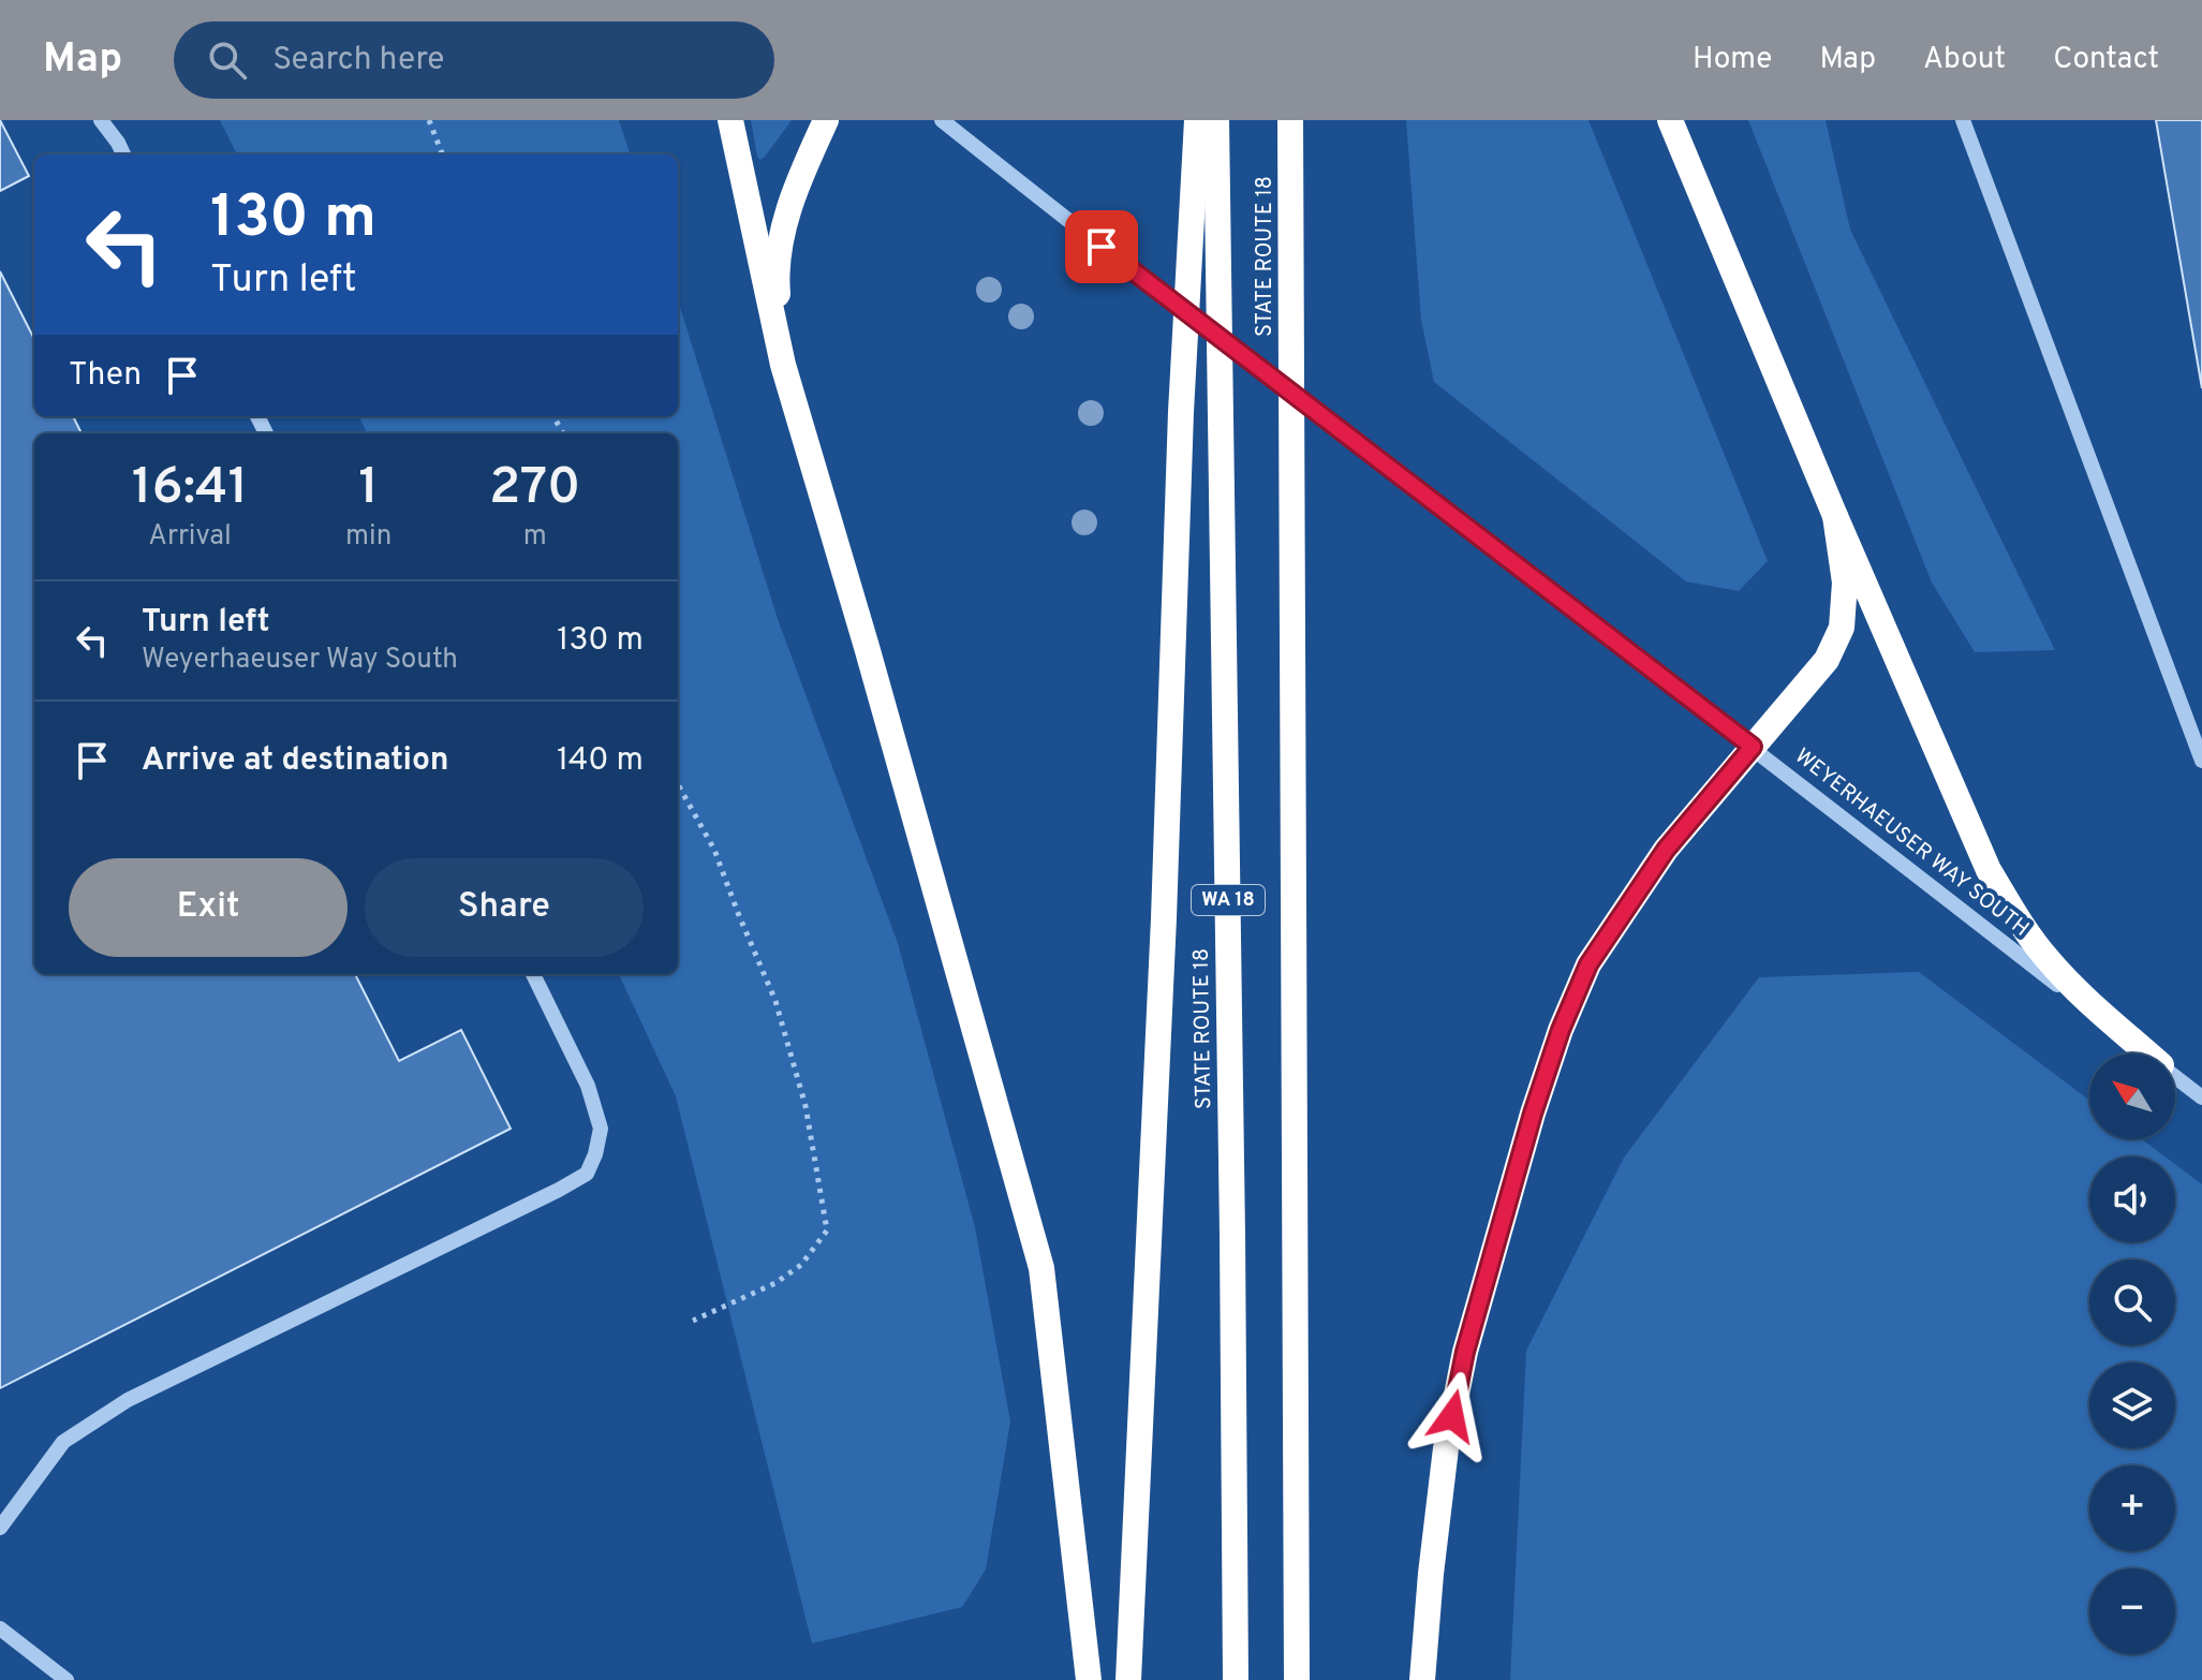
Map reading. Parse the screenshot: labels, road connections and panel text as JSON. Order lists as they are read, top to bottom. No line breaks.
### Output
{"streets":{"highway":["STATE ROUTE 18","WA 18"],"street":["WEYERHAEUSER WAY SOUTH"]},"north":"top left","page":{"header":"Map","search":"Search here","nav":["Home","Map","About","Contact"],"turn":["130 m","Turn left"],"then":"Then","eta":["16:41","Arrival","1","min","270","m"],"list":[{"name":"Turn left","note":"Weyerhaeuser Way South","value":"130 m"},{"name":"Arrive at destination","value":"140 m"}],"buttons":["Exit","Share"],"map_buttons":["+","−"]}}
